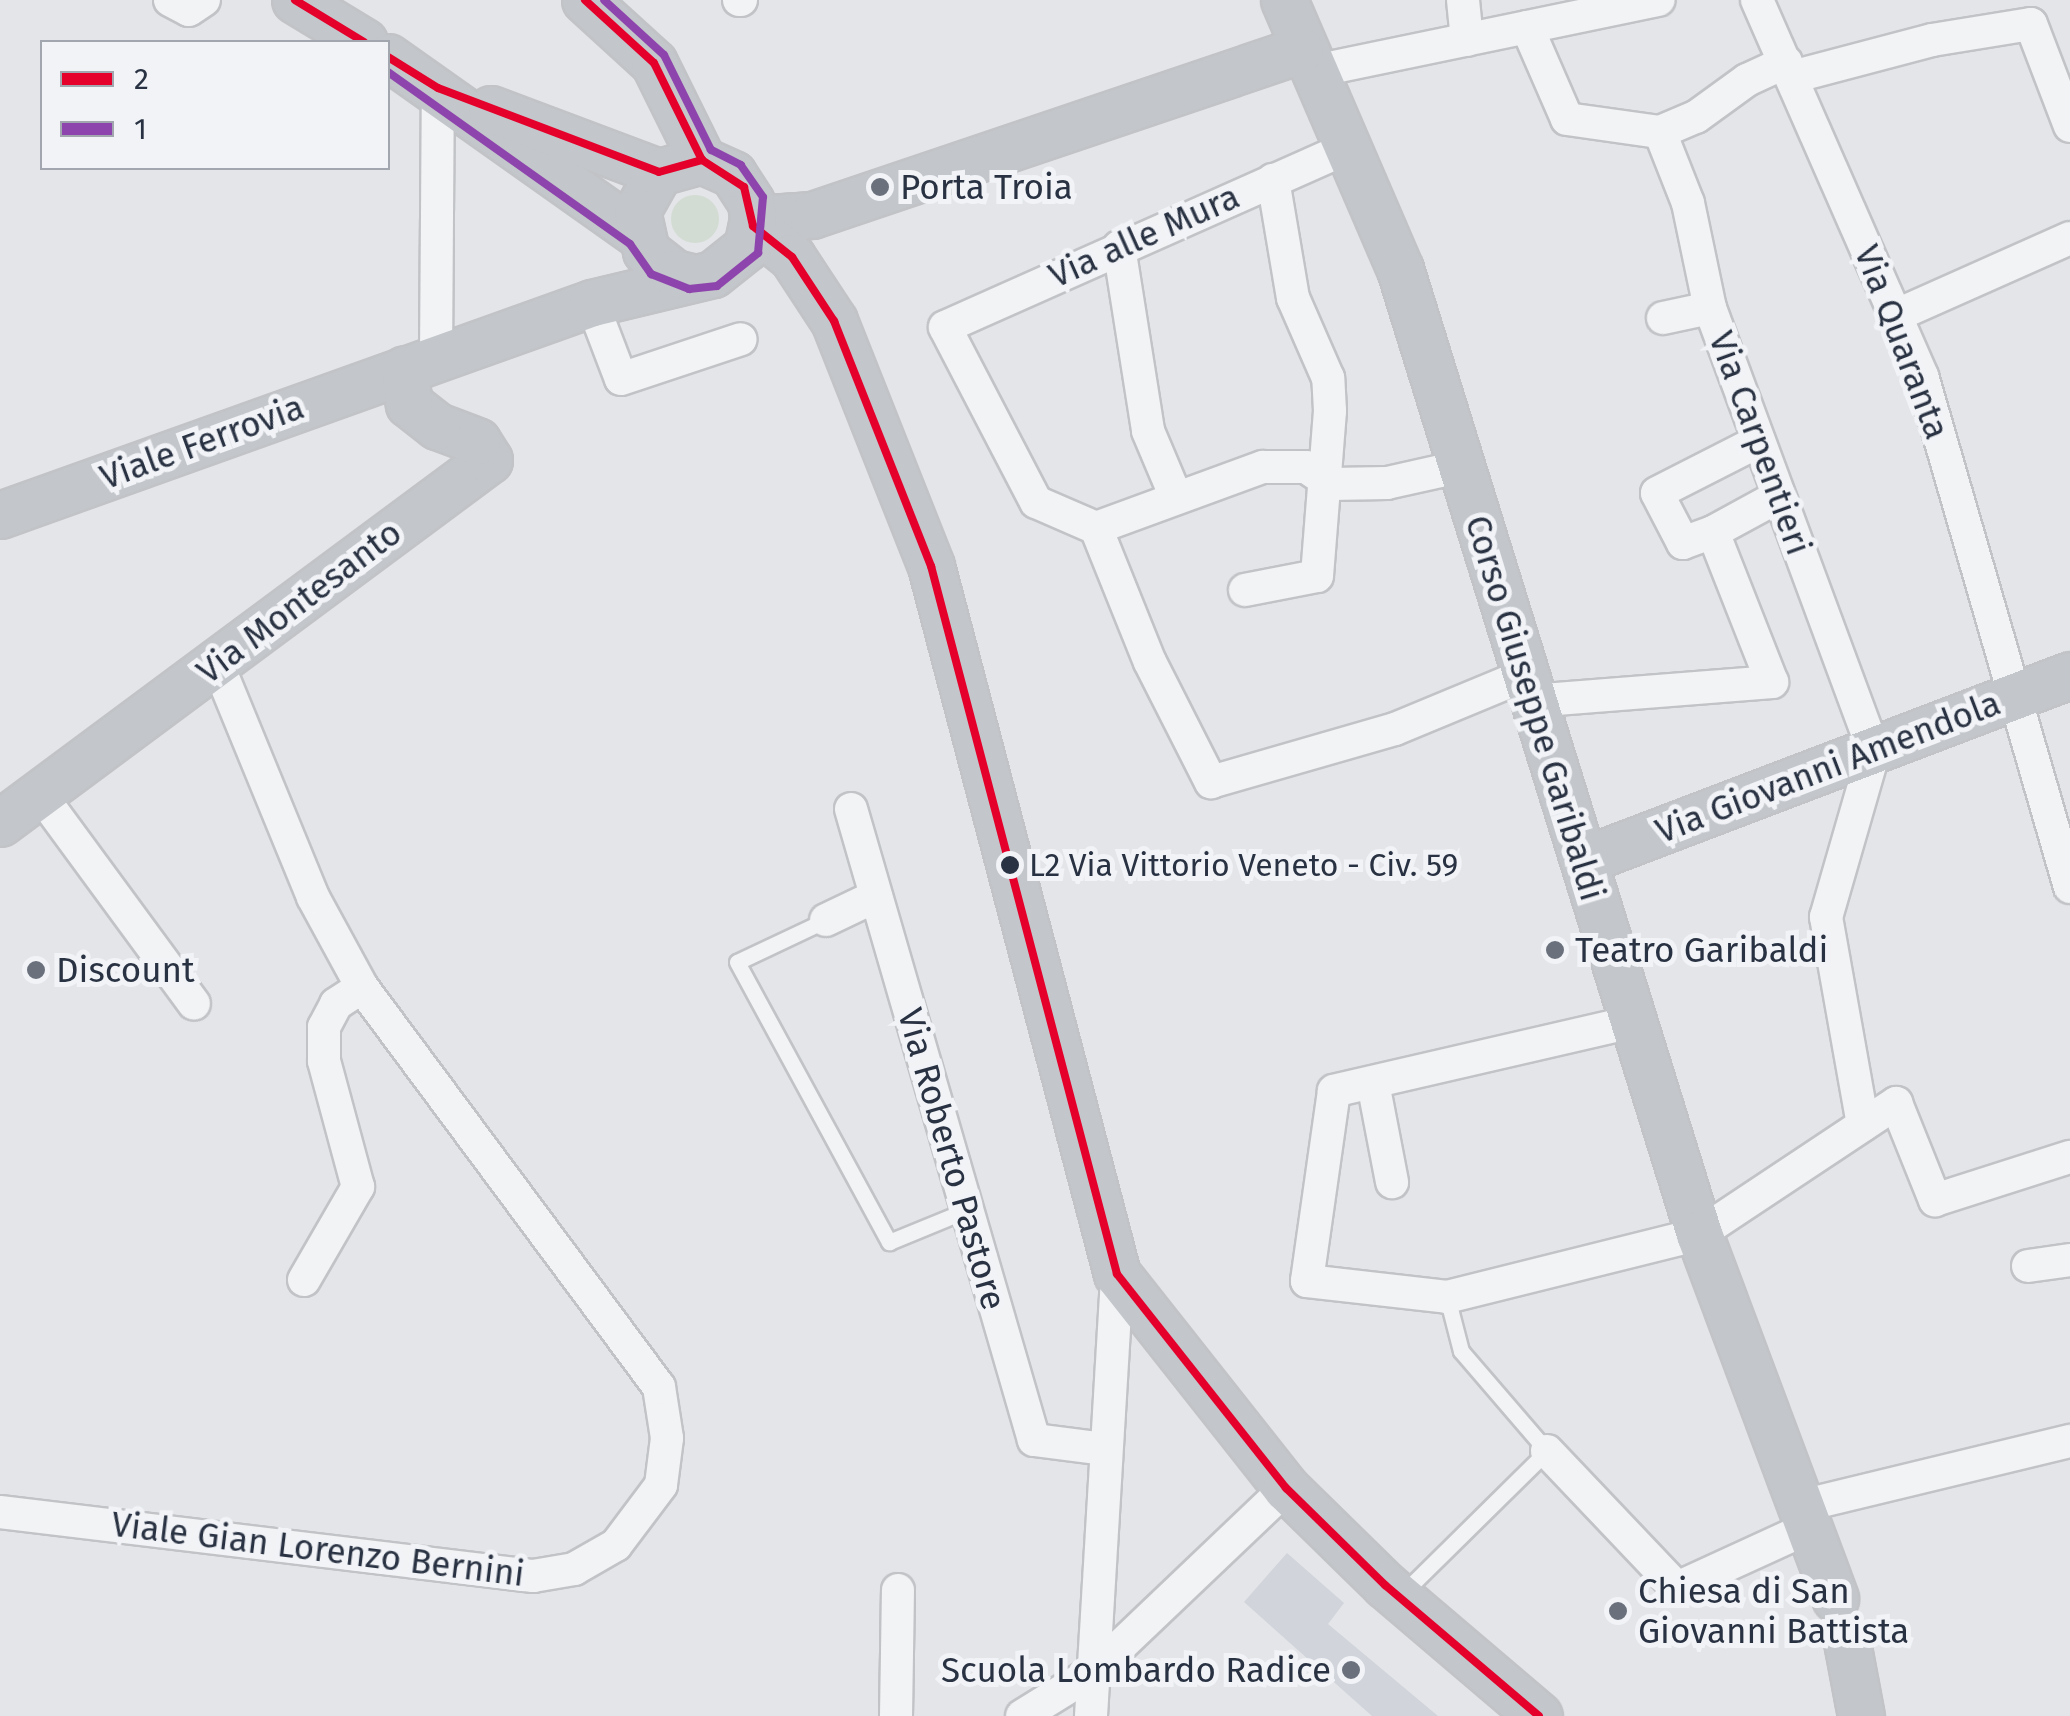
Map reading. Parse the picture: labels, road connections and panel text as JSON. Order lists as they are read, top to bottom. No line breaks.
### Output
{"streets":{"main road":["Viale Ferrovia","Via Montesanto","Corso Giuseppe Garibaldi","Via Giovanni Amendola"],"street":["Via alle Mura","Via Quaranta","Via Carpentieri","Via Roberto Pastore","Viale Gian Lorenzo Bernini"]},"crossings":[["Via alle Mura","Corso Giuseppe Garibaldi"],["Via Quaranta","Via Giovanni Amendola"],["Viale Ferrovia","Via Montesanto"],["Via Carpentieri","Via Giovanni Amendola"],["Via Montesanto","Viale Gian Lorenzo Bernini"],["Corso Giuseppe Garibaldi","Via Giovanni Amendola"]],"places":["Porta Troia","L2 Via Vittorio Veneto - Civ. 59","Teatro Garibaldi","Discount","Chiesa di San Giovanni Battista","Scuola Lombardo Radice"],"lines":["transit line 2","transit line 1"],"legend":["2","1"]}
